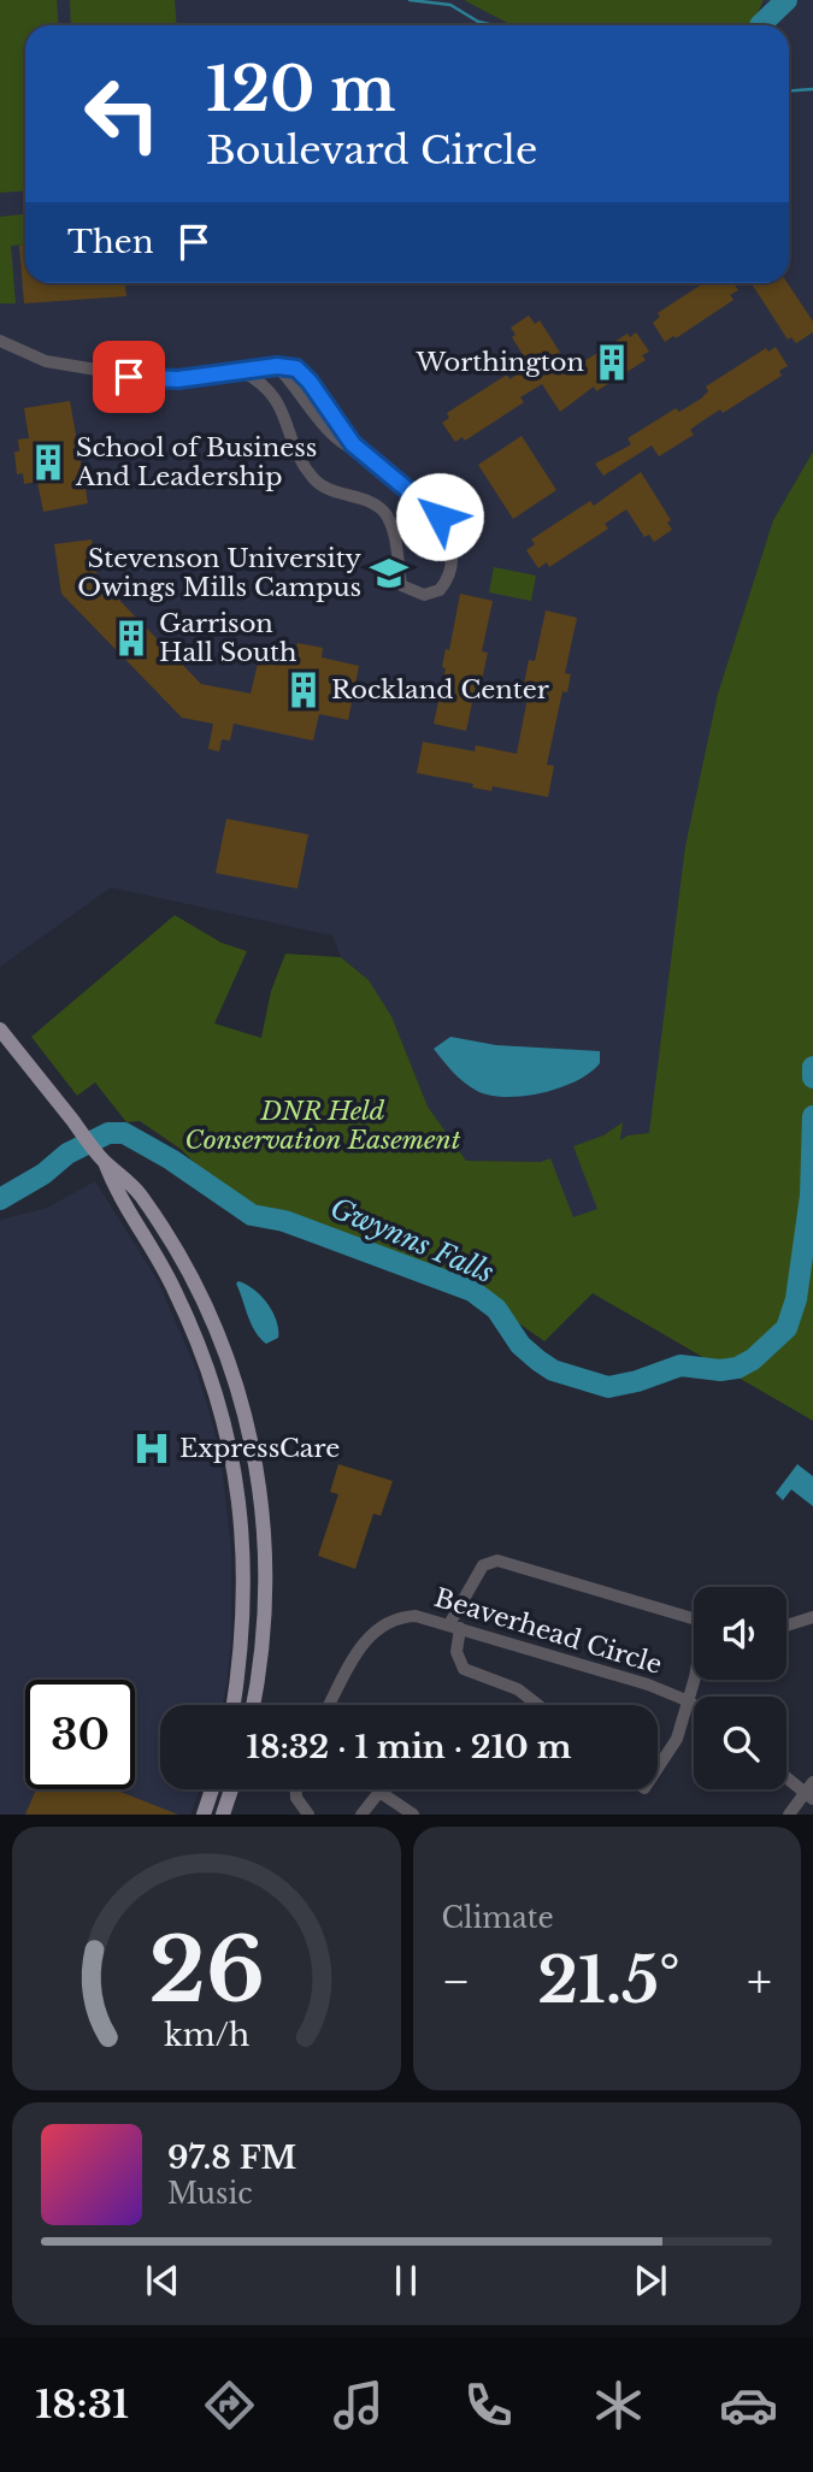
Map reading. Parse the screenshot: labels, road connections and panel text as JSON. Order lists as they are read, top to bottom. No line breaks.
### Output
{"streets":{"street":["Beaverhead Circle"]},"water":["Gwynns Falls"],"parks":["DNR Held Conservation Easement"],"places":{"building":["Worthington","School of Business And Leadership","Garrison Hall South","Rockland Center"],"school or university":["Stevenson University Owings Mills Campus"],"hospital":["ExpressCare"]},"page":{"turn":["120 m","Boulevard Circle"],"then":"Then","limit":"30","trip":"18:32 · 1 min · 210 m","tile":"Climate","heat":["−","21.5°","+"],"song":["97.8 FM","Music"],"tabs":"18:31","gauge":["26","km/h"]}}
